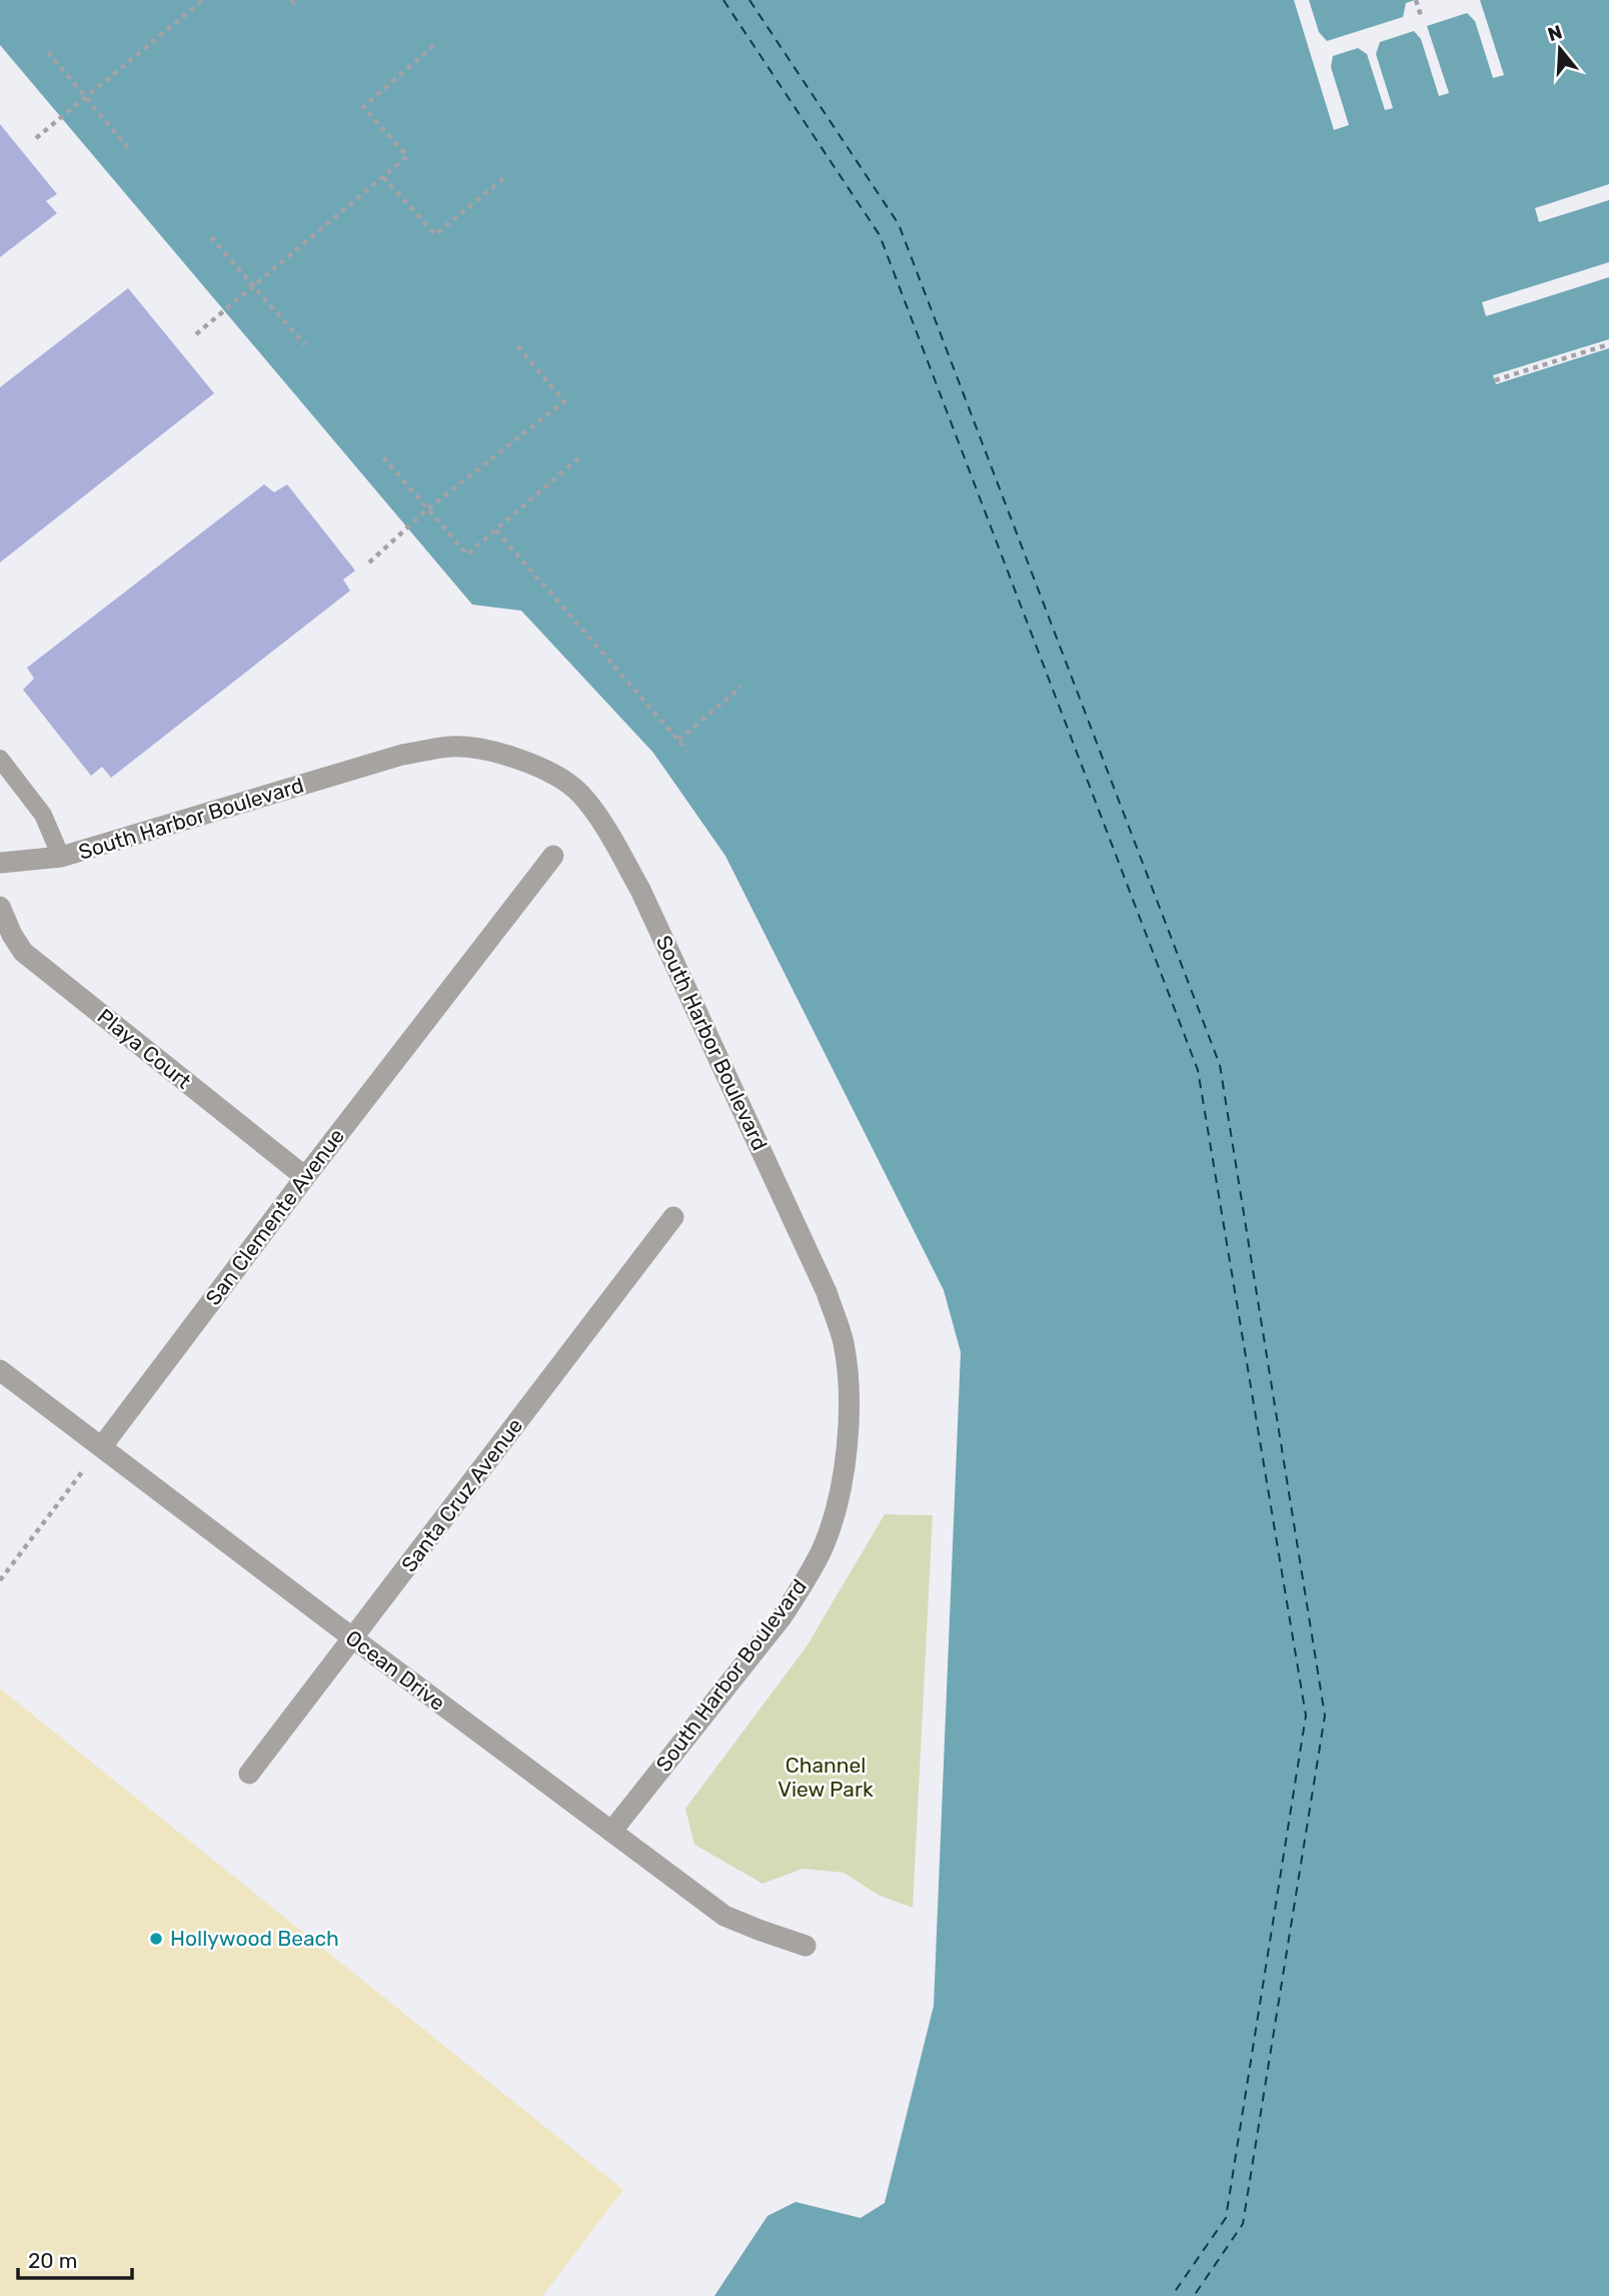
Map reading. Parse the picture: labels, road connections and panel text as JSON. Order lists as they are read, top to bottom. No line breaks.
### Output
{"streets":{"street":["South Harbor Boulevard","Playa Court","San Clemente Avenue","Santa Cruz Avenue","Ocean Drive"]},"crossings":[["South Harbor Boulevard","Ocean Drive"],["Playa Court","San Clemente Avenue"],["San Clemente Avenue","Ocean Drive"],["Santa Cruz Avenue","Ocean Drive"]],"parks":["Channel View Park"],"places":["Hollywood Beach"],"scale_bar":"20 m","north":"top"}
